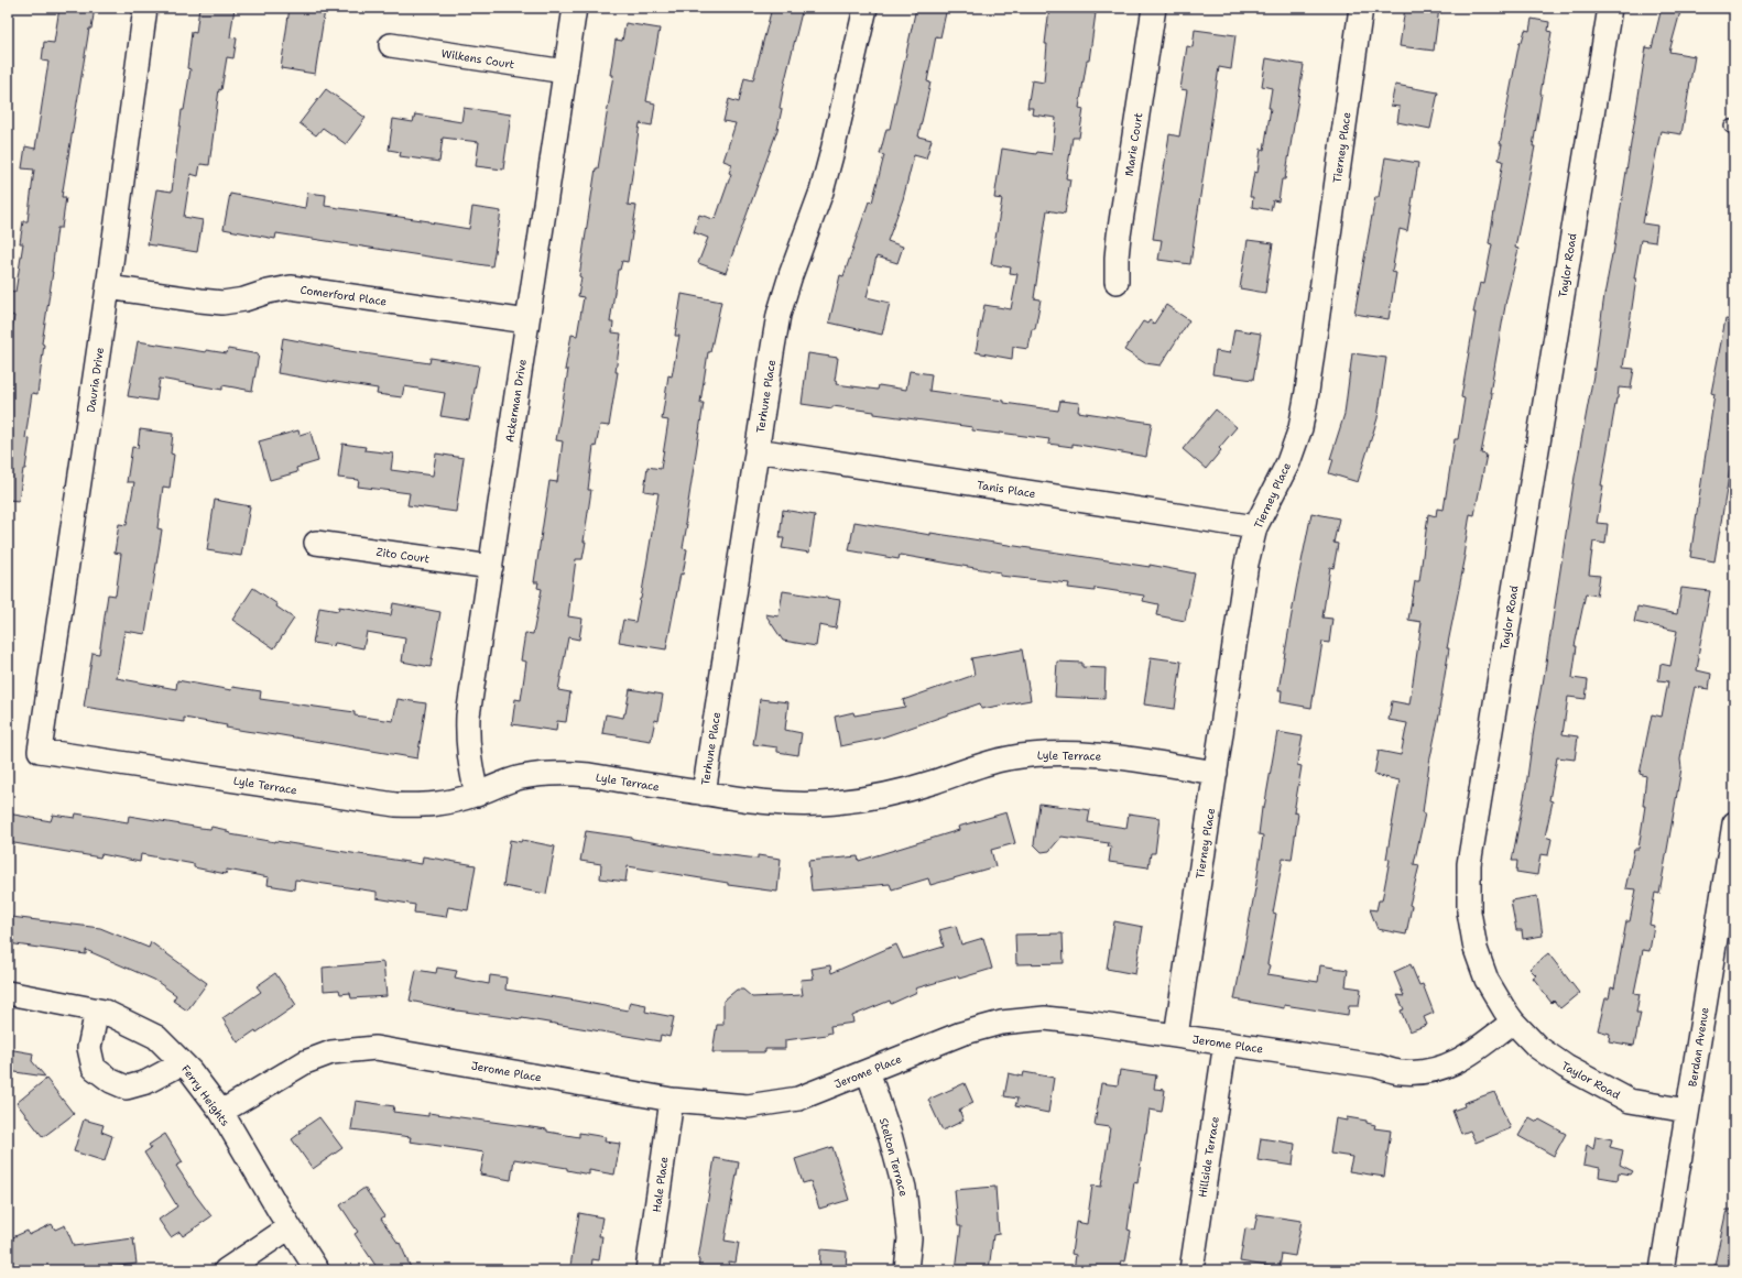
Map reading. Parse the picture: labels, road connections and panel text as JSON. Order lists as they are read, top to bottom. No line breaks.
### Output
{"streets":{"street":["Wilkens Court","Marie Court","Tierney Place","Taylor Road","Comerford Place","Dauria Drive","Terhune Place","Ackerman Drive","Tanis Place","Zito Court","Lyle Terrace","Jerome Place","Berdan Avenue","Ferry Heights","Stelton Terrace","Hillside Terrace","Hale Place"]},"crossings":[["Wilkens Court","Ackerman Drive"],["Tierney Place","Tanis Place"],["Tierney Place","Lyle Terrace"],["Tierney Place","Jerome Place"],["Taylor Road","Jerome Place"],["Taylor Road","Berdan Avenue"],["Comerford Place","Dauria Drive"],["Comerford Place","Ackerman Drive"],["Dauria Drive","Lyle Terrace"],["Terhune Place","Tanis Place"],["Terhune Place","Lyle Terrace"],["Ackerman Drive","Zito Court"],["Ackerman Drive","Lyle Terrace"],["Jerome Place","Ferry Heights"],["Jerome Place","Stelton Terrace"],["Jerome Place","Hillside Terrace"],["Jerome Place","Hale Place"]]}
